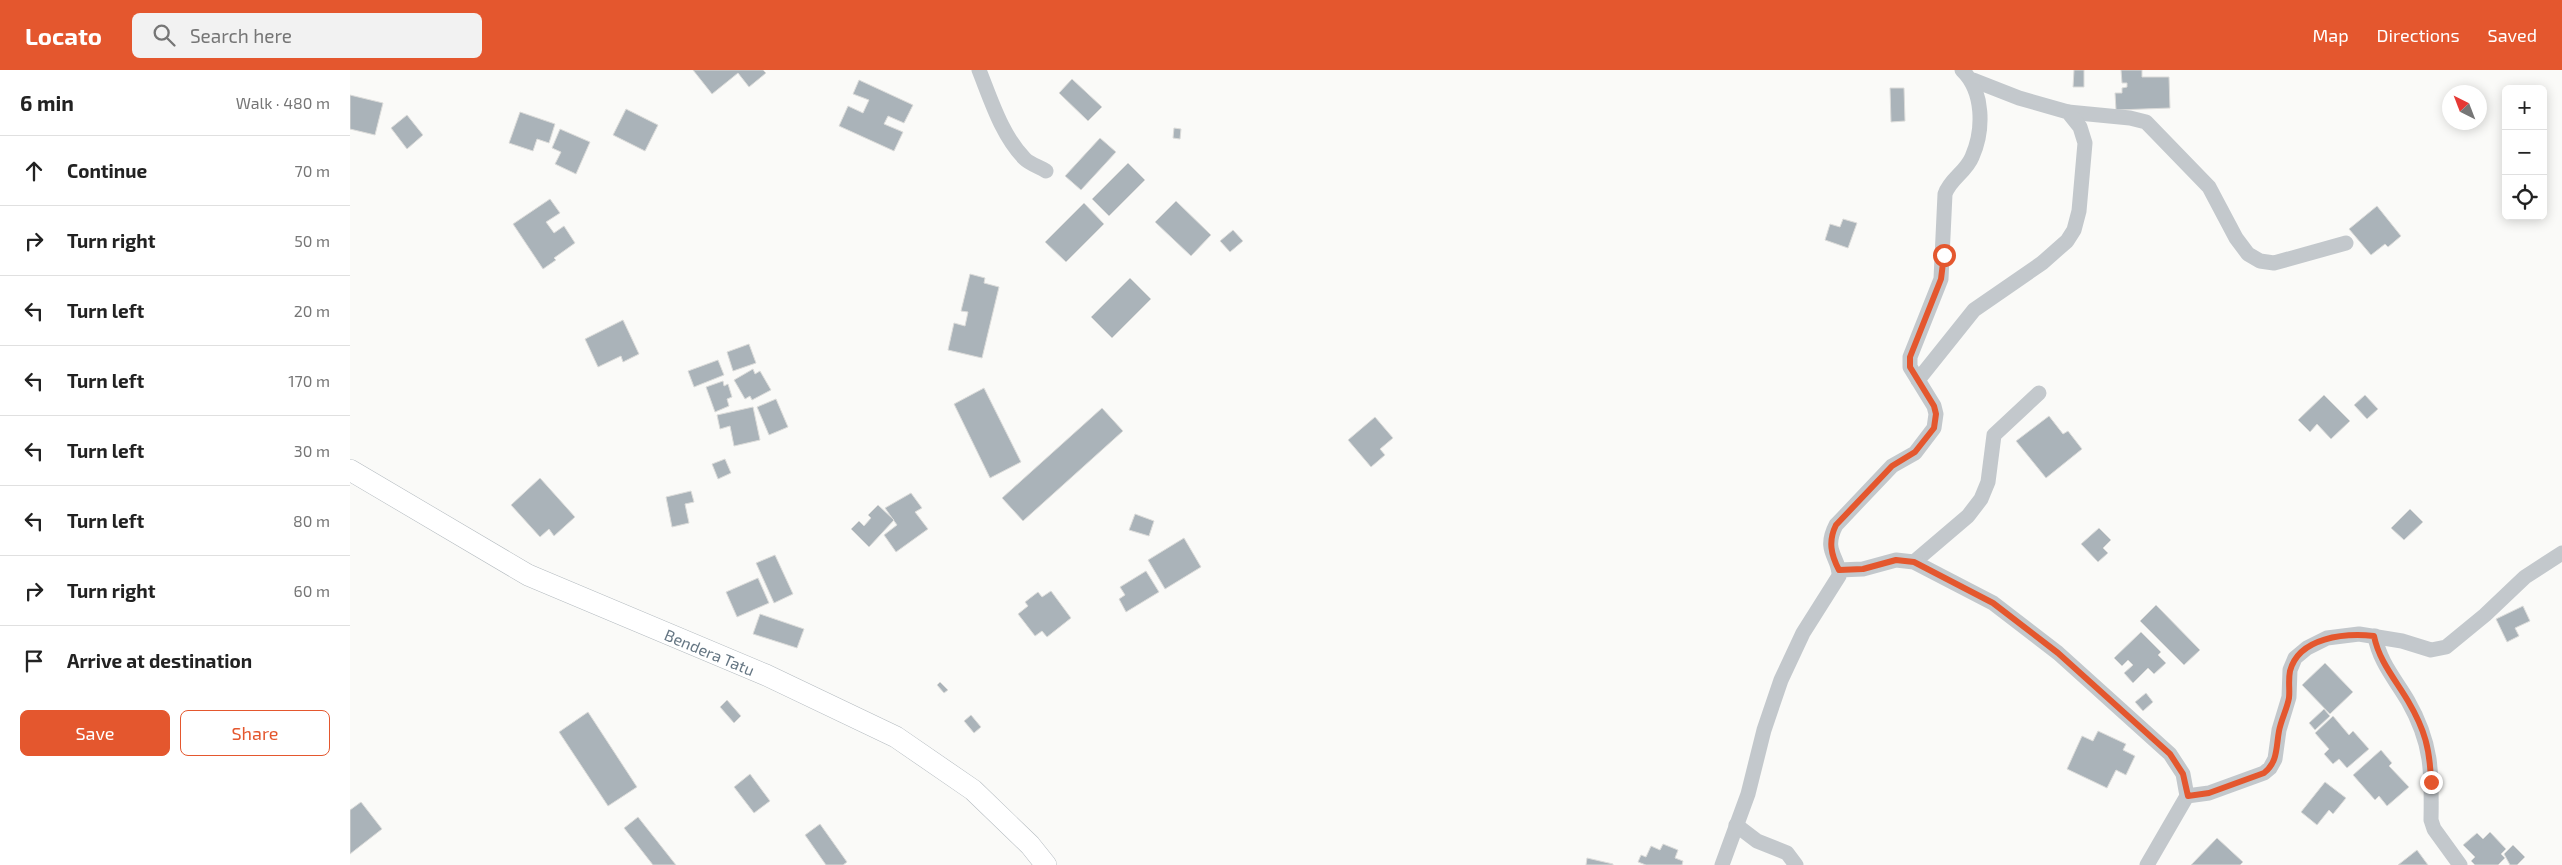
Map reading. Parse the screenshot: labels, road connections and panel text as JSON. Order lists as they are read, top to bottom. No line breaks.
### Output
{"streets":{"main road":["Bendera Tatu"]},"north":"top left","page":{"header":"Locato","search":"Search here","nav":["Map","Directions","Saved"],"heading":["6 min","Walk · 480 m"],"map_buttons":["+","−"],"list":[["Continue","70 m"],["Turn right","50 m"],["Turn left","20 m"],["Turn left","170 m"],["Turn left","30 m"],["Turn left","80 m"],["Turn right","60 m"],"Arrive at destination"],"buttons":["Save","Share"]}}
